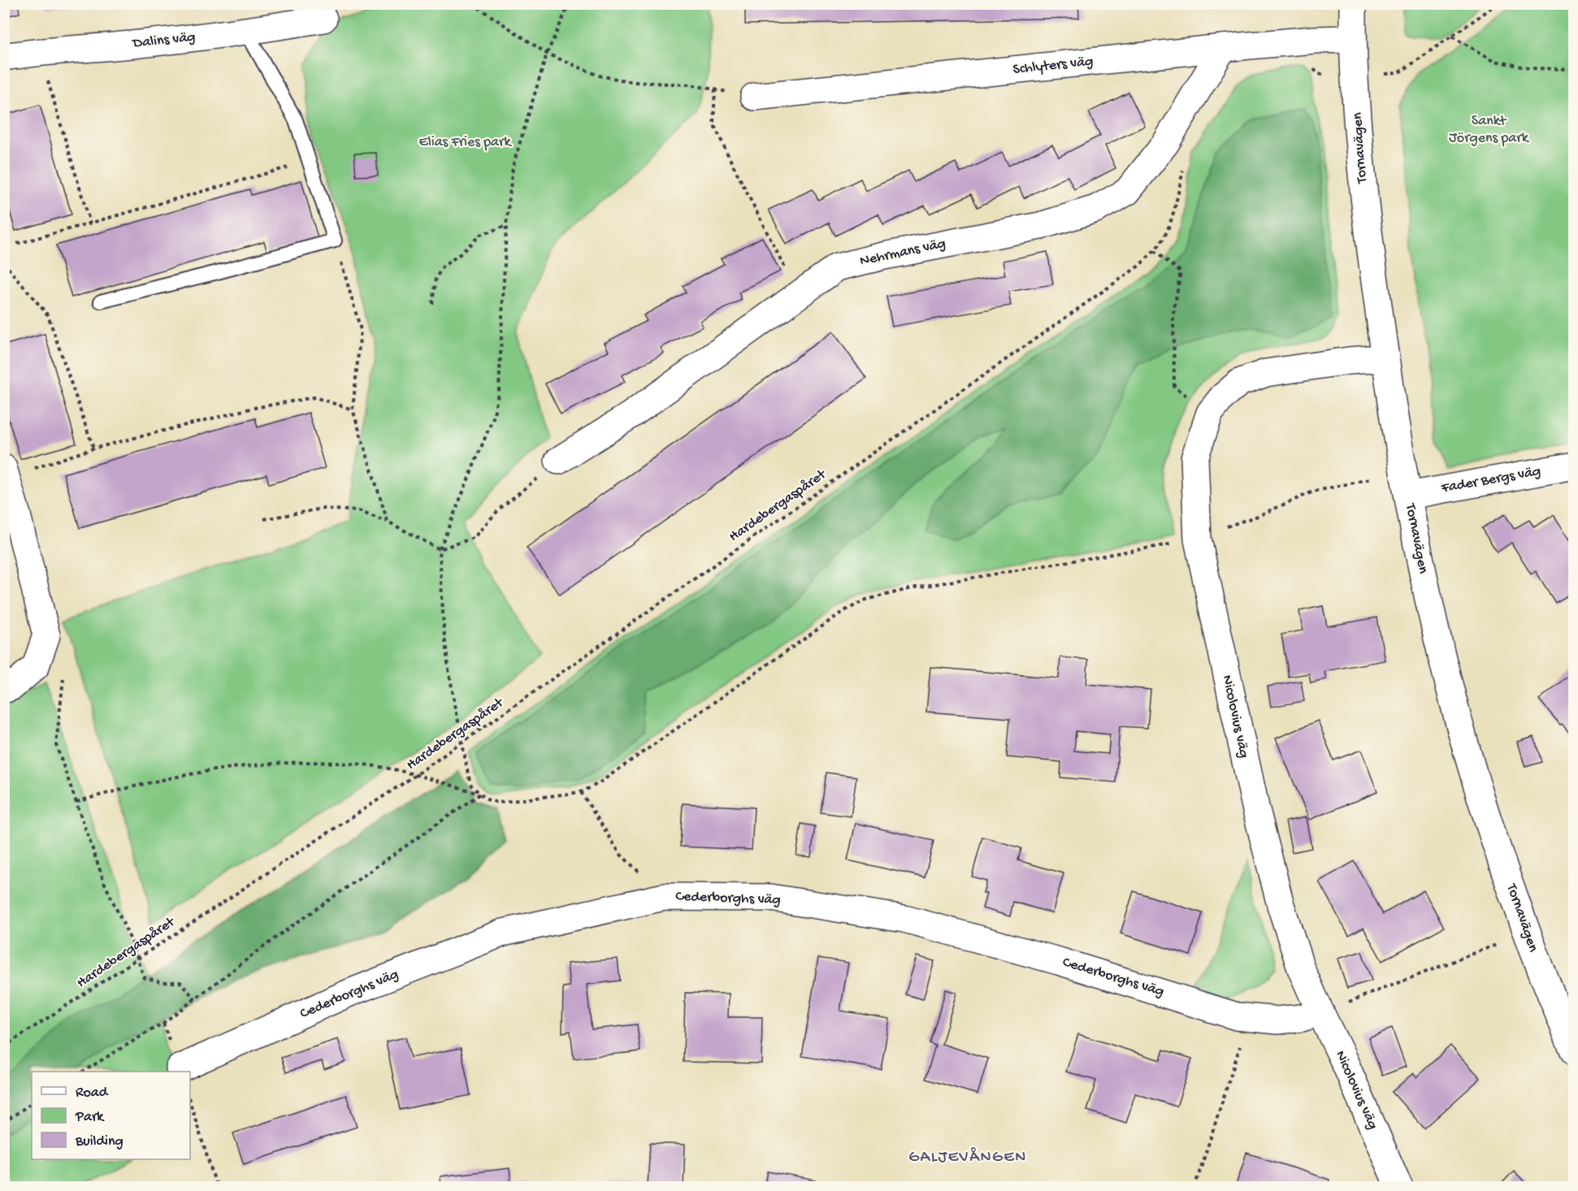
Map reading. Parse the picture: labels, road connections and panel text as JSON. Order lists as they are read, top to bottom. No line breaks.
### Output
{"streets":{"street":["Dalins väg","Schlyters väg","Tornavägen","Nehrmans väg","Fader Bergs väg","Nicolovius väg","Cederborghs väg"],"path":["Hardebergaspåret"]},"crossings":[["Schlyters väg","Tornavägen"],["Schlyters väg","Nehrmans väg"],["Tornavägen","Fader Bergs väg"],["Tornavägen","Nicolovius väg"],["Nicolovius väg","Cederborghs väg"]],"districts":["GALJEVÅNGEN"],"parks":["Sankt Jörgens park","Elias Fries park"],"legend":["Road","Park","Building"]}
